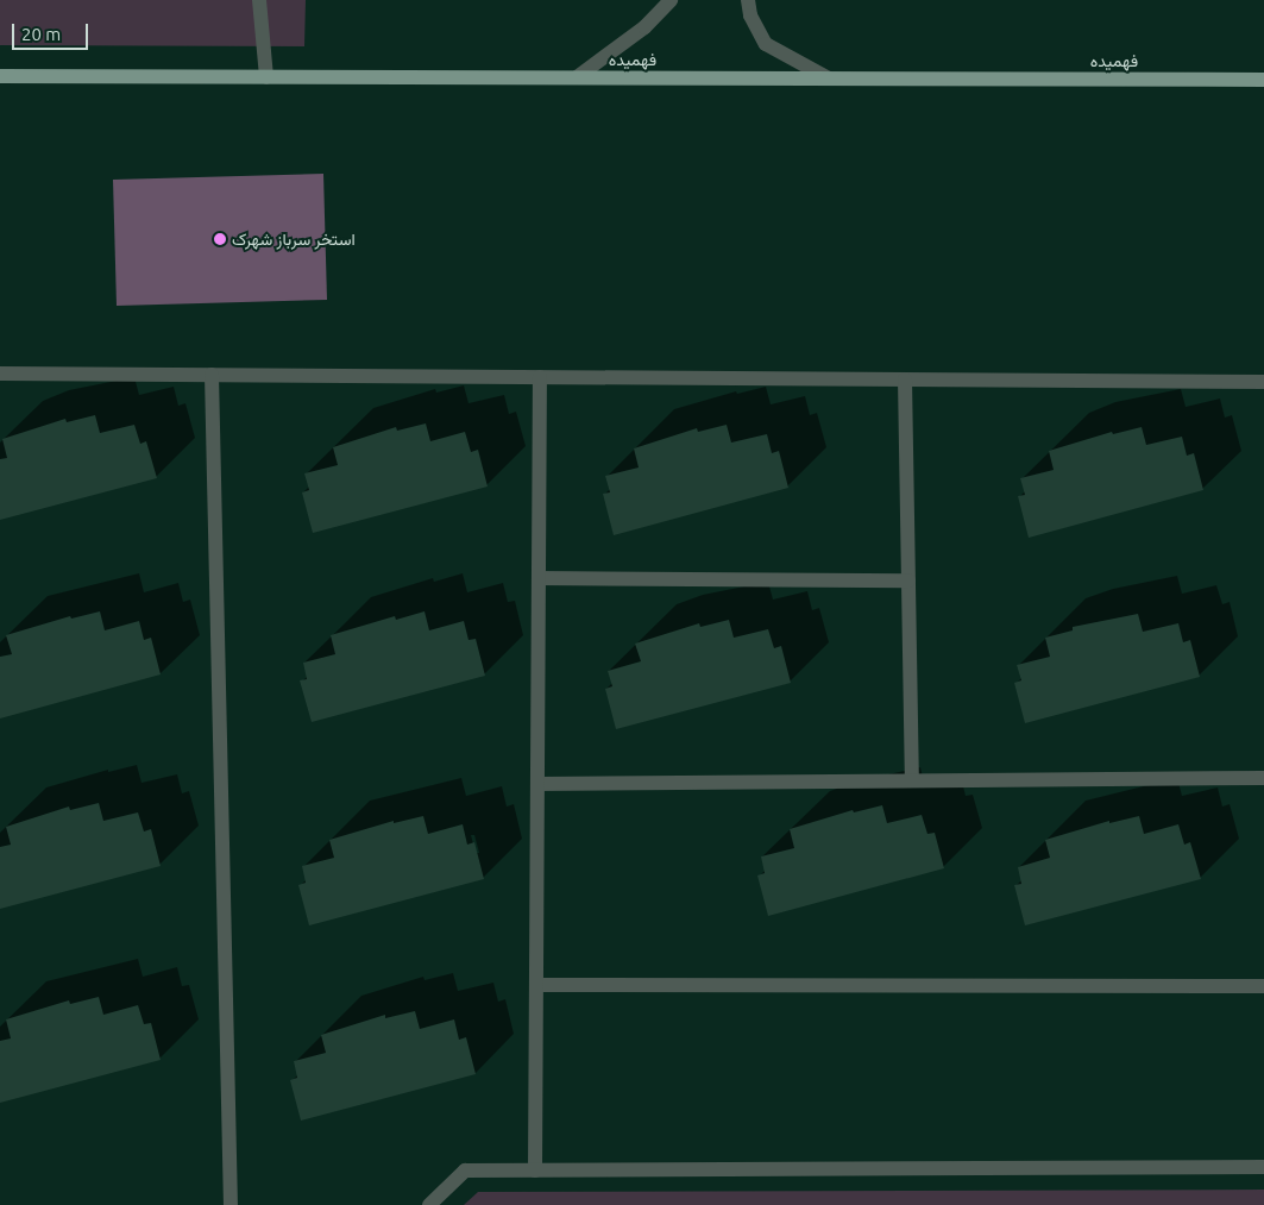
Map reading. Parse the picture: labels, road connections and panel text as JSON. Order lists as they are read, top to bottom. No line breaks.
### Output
{"streets":{"main road":["فهمیده"]},"places":["استخر سرباز شهرک"],"scale_bar":"20 m"}
